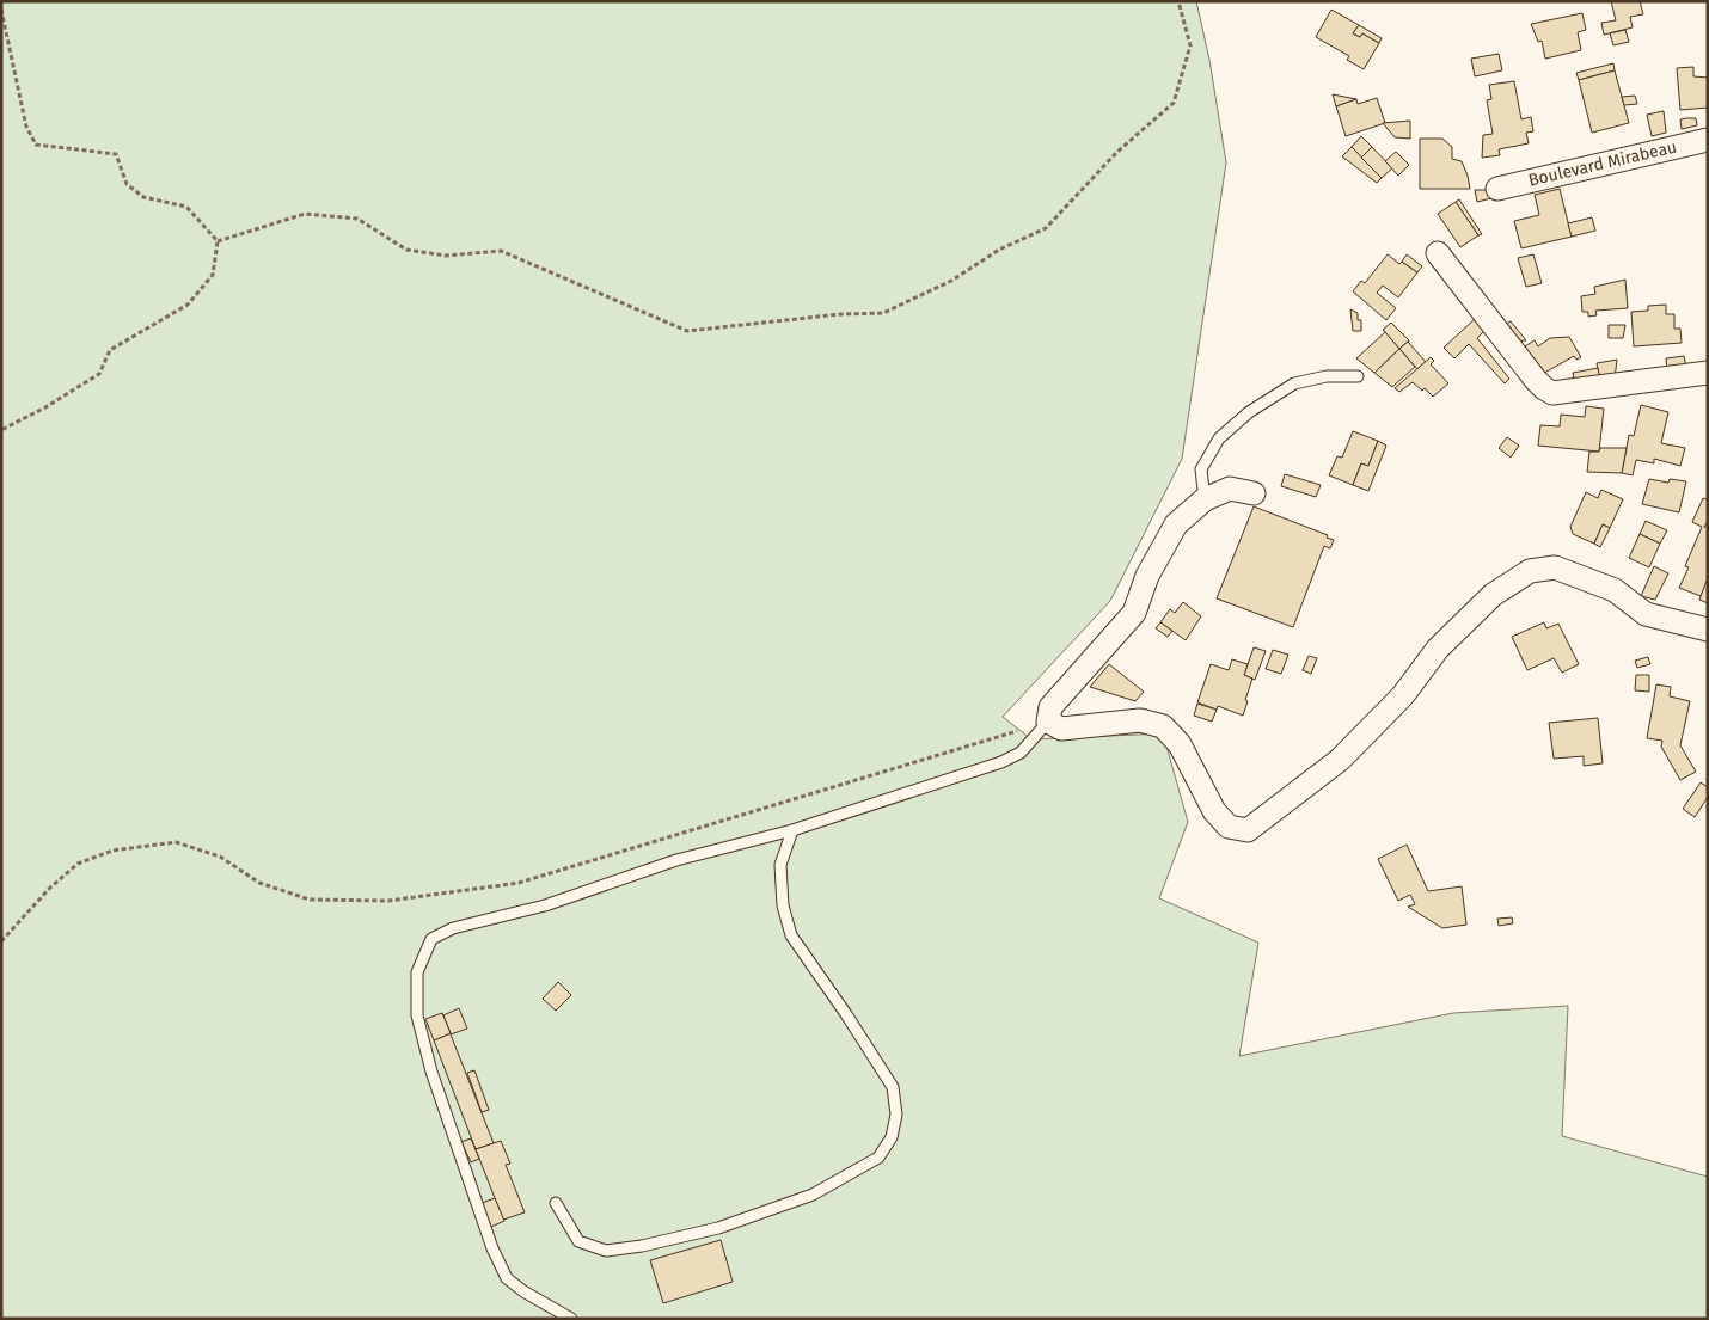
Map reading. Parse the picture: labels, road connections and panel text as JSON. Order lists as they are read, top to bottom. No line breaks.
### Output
{"streets":{"street":["Boulevard Mirabeau"]}}
